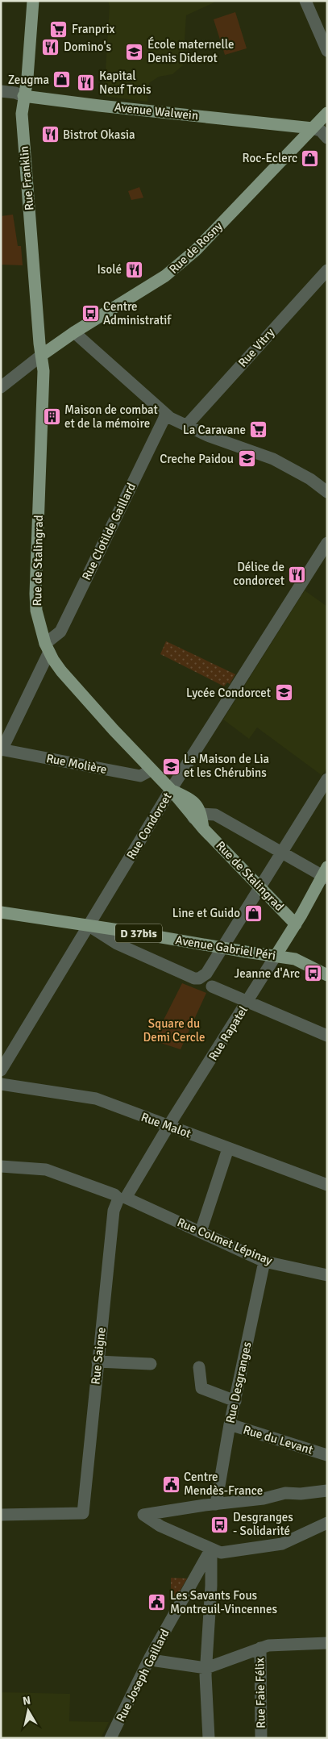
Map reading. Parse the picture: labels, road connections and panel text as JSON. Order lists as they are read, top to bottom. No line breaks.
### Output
{"streets":{"main road":["Avenue Walwein","Rue Franklin","Rue de Rosny","Rue de Stalingrad","D 37bis","Avenue Gabriel Péri","Rue Rapatel"],"street":["Rue Vitry","Rue Clotilde Gaillard","Rue Molière","Rue Condorcet","Rue Malot","Rue Colmet Lépinay","Rue Saigne","Rue Desgranges","Rue du Levant","Rue Joseph Gaillard","Rue Faie Félix"]},"crossings":[["Avenue Walwein","Rue Franklin"],["Avenue Walwein","Rue de Rosny"],["Rue Franklin","Rue de Rosny"],["Rue Franklin","Rue de Stalingrad"],["Rue de Rosny","Rue de Stalingrad"],["Rue Clotilde Gaillard","Rue de Stalingrad"],["Rue Clotilde Gaillard","Rue Molière"],["Rue de Stalingrad","Rue Molière"],["Rue de Stalingrad","Rue Condorcet"],["Rue de Stalingrad","Rue Rapatel"],["Rue Condorcet","Avenue Gabriel Péri"],["Avenue Gabriel Péri","Rue Rapatel"],["Rue Rapatel","Rue Malot"],["Rue Rapatel","Rue Colmet Lépinay"],["Rue Rapatel","Rue Saigne"],["Rue Colmet Lépinay","Rue Saigne"],["Rue Colmet Lépinay","Rue Desgranges"],["Rue Desgranges","Rue du Levant"]],"parks":["Square du Demi Cercle"],"places":{"supermarket":["Franprix","La Caravane"],"restaurant":["Domino's","Kapital Neuf Trois","Bistrot Okasia","Isolé","Délice de condorcet"],"school or university":["École maternelle Denis Diderot","Creche Paidou","Lycée Condorcet","La Maison de Lia et les Chérubins"],"shop":["Zeugma","Roc-Eclerc","Line et Guido"],"bus stop":["Centre Administratif","Jeanne d'Arc","Desgranges - Solidarité"],"building":["Maison de combat et de la mémoire"],"public building":["Centre Mendès-France","Les Savants Fous Montreuil-Vincennes"]},"north":"top"}
